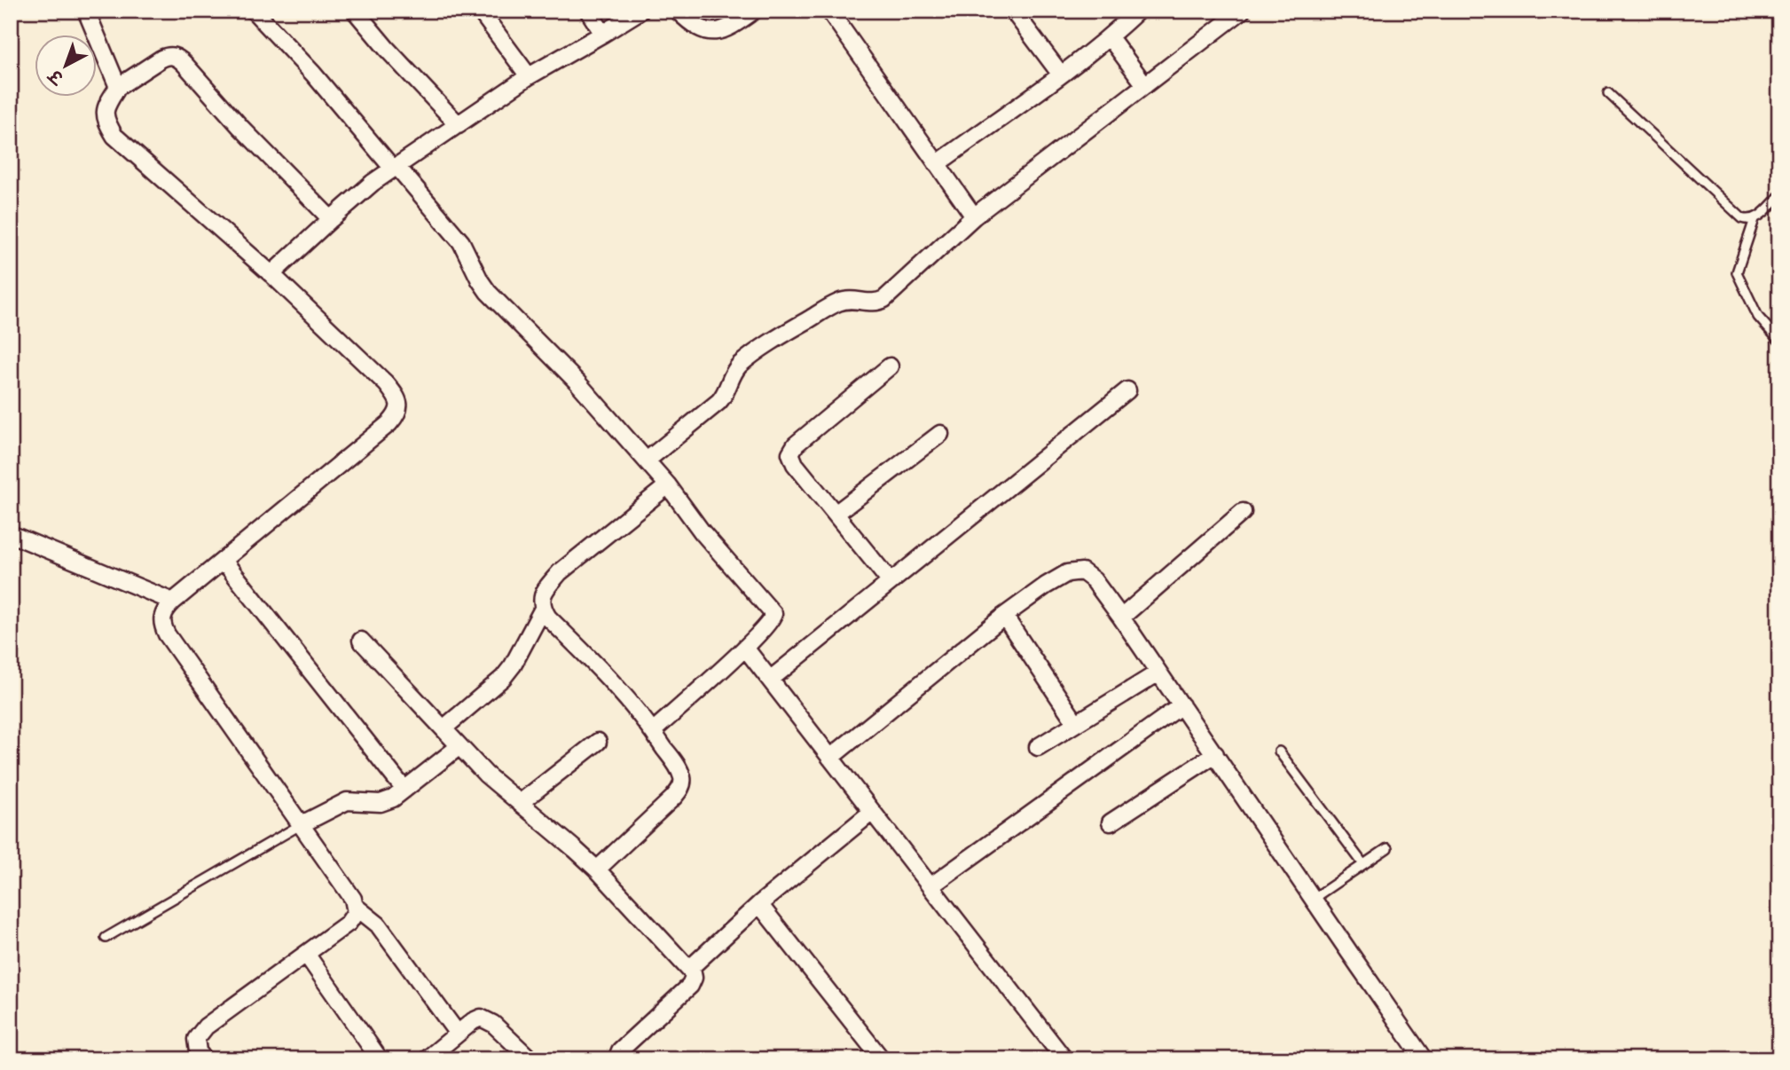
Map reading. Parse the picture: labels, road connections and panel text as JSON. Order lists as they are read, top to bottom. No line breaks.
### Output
{"north":"bottom left"}
